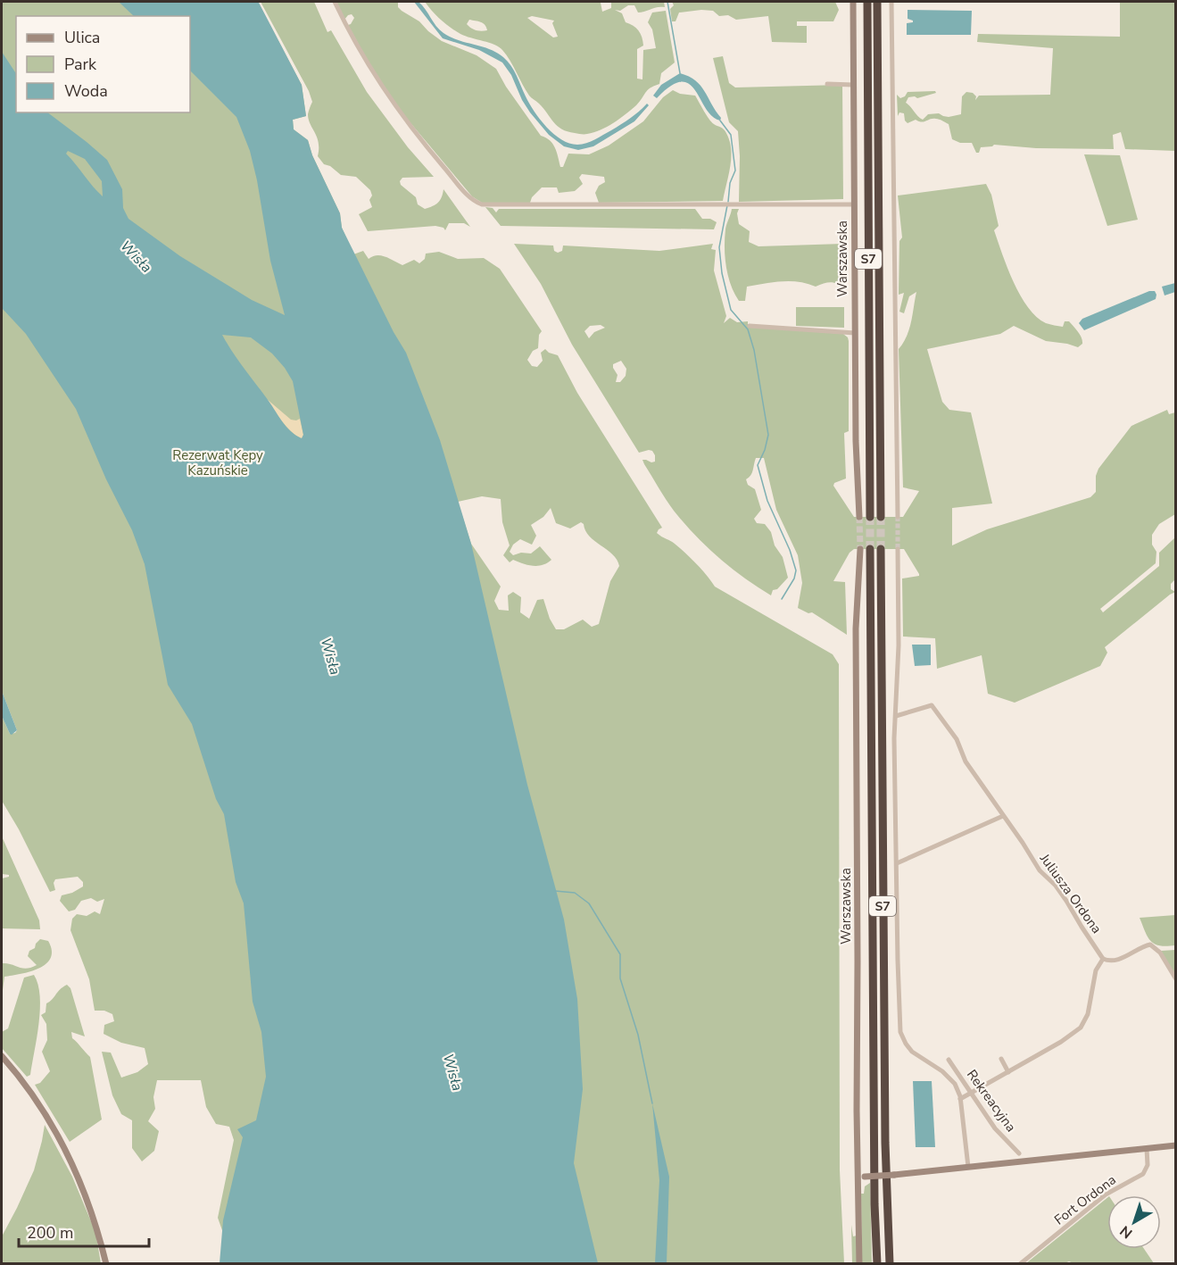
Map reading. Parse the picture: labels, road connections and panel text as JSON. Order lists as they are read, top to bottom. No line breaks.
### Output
{"streets":{"highway":["S7"],"street":["Warszawska","Juliusza Ordona","Rekreacyjna","Fort Ordona"]},"water":["Wisła"],"parks":["Rezerwat Kępy Kazuńskie"],"legend":["Ulica","Park","Woda"],"scale_bar":"200 m","north":"bottom left"}
